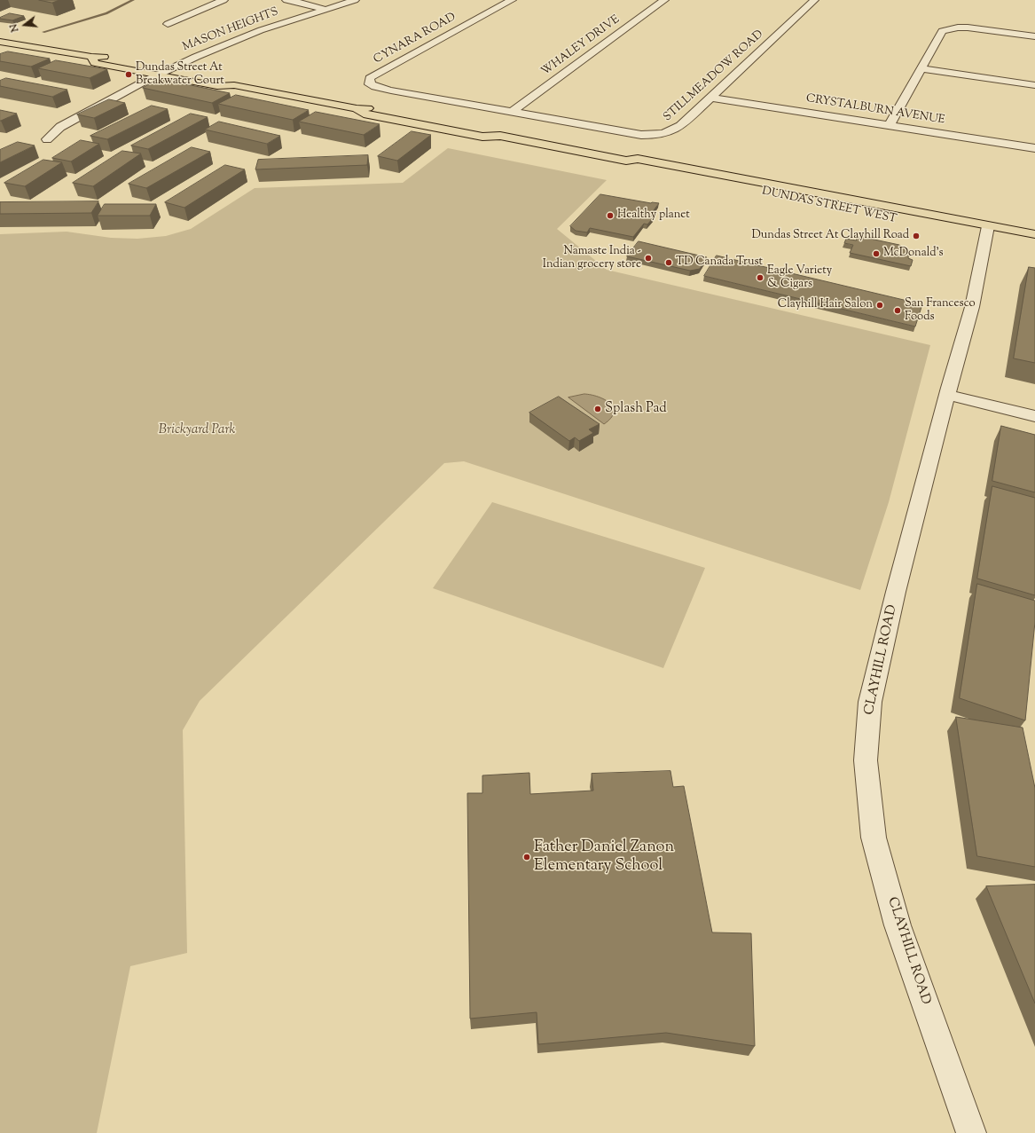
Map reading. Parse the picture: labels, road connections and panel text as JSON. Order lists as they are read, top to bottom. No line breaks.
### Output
{"streets":{"main road":["DUNDAS STREET WEST"],"street":["MASON HEIGHTS","CYNARA ROAD","WHALEY DRIVE","STILLMEADOW ROAD","CRYSTALBURN AVENUE","CLAYHILL ROAD"]},"crossings":[["MASON HEIGHTS","DUNDAS STREET WEST"],["CYNARA ROAD","WHALEY DRIVE"],["CYNARA ROAD","STILLMEADOW ROAD"],["WHALEY DRIVE","STILLMEADOW ROAD"],["STILLMEADOW ROAD","CRYSTALBURN AVENUE"],["DUNDAS STREET WEST","CLAYHILL ROAD"]],"parks":["Brickyard Park"],"places":["Dundas Street At Breakwater Court","Healthy planet","Dundas Street At Clayhill Road","McDonald's","Namaste India - Indian grocery store","TD Canada Trust","Eagle Variety & Cigars","Clayhill Hair Salon","San Francesco Foods","Splash Pad","Father Daniel Zanon Elementary School"],"north":"left"}
